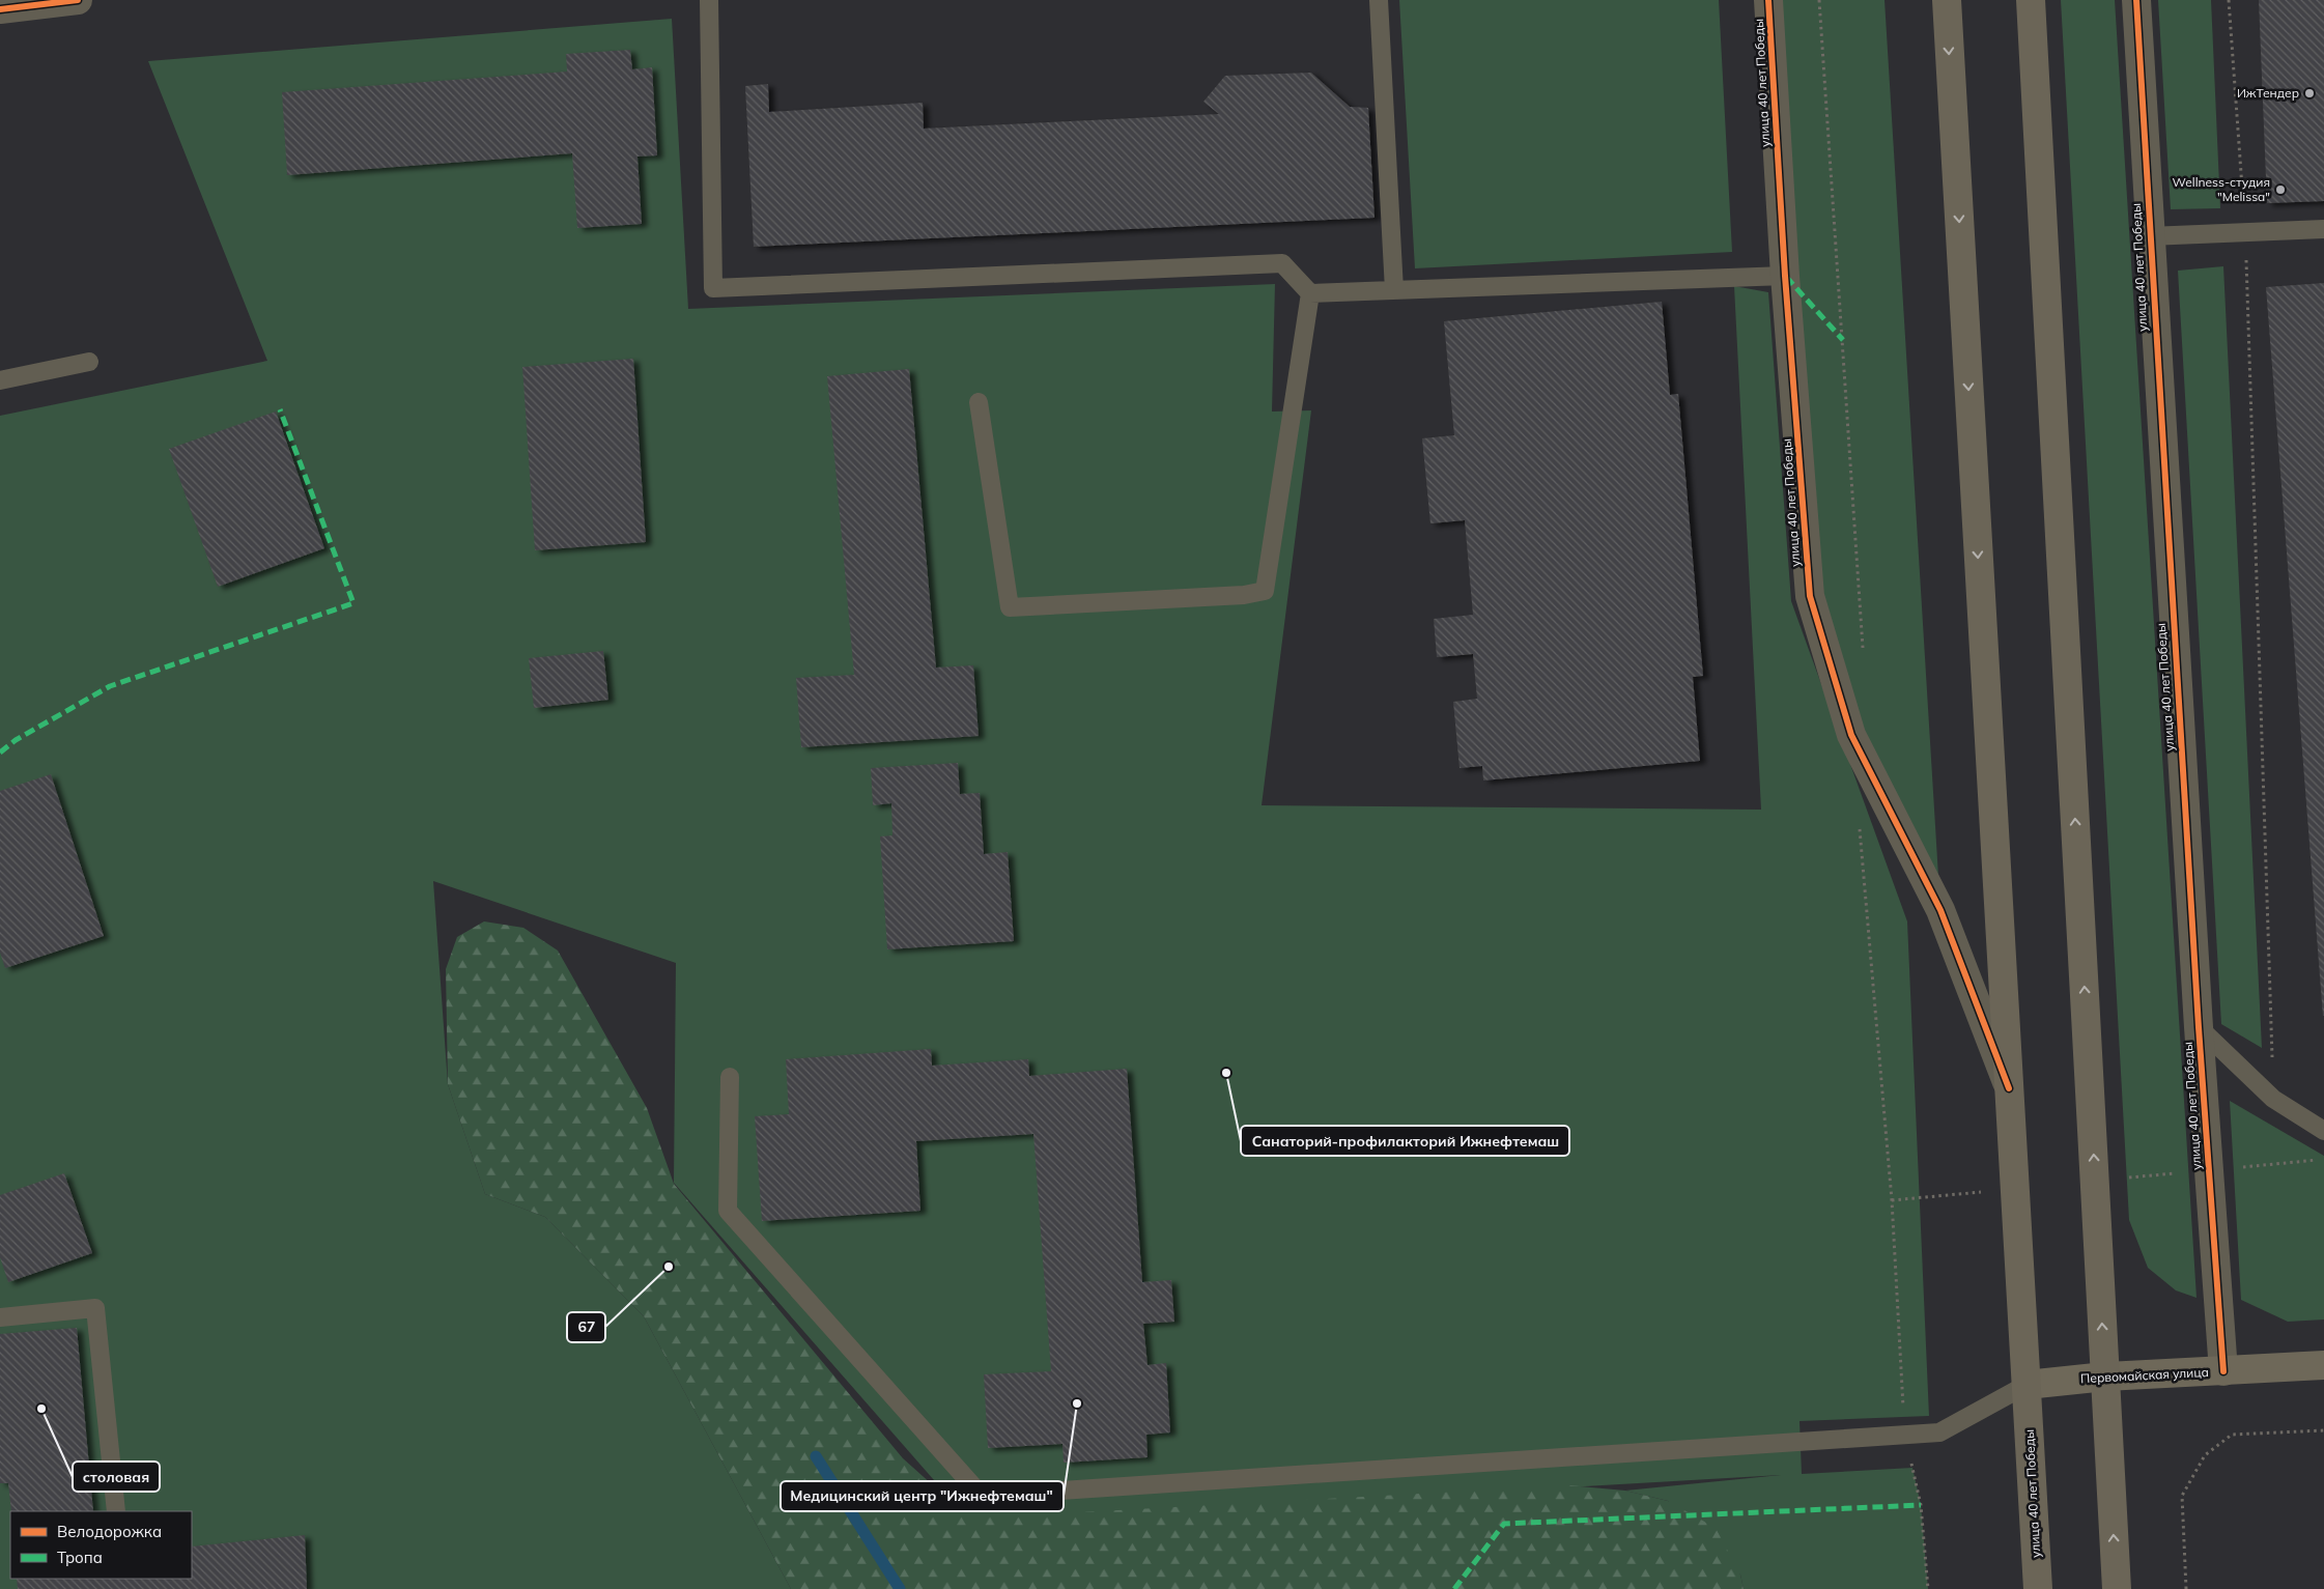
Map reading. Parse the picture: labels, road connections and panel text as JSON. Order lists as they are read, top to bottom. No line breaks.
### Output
{"streets":{"main road":["улица 40 лет Победы","Первомайская улица"]},"crossings":[["улица 40 лет Победы","Первомайская улица"]],"places":["ИжТендер","Wellness-студия \"Melissa\"","Санаторий-профилакторий Ижнефтемаш","67","Медицинский центр \"Ижнефтемаш\"","столовая"],"legend":["Велодорожка","Тропа"]}
